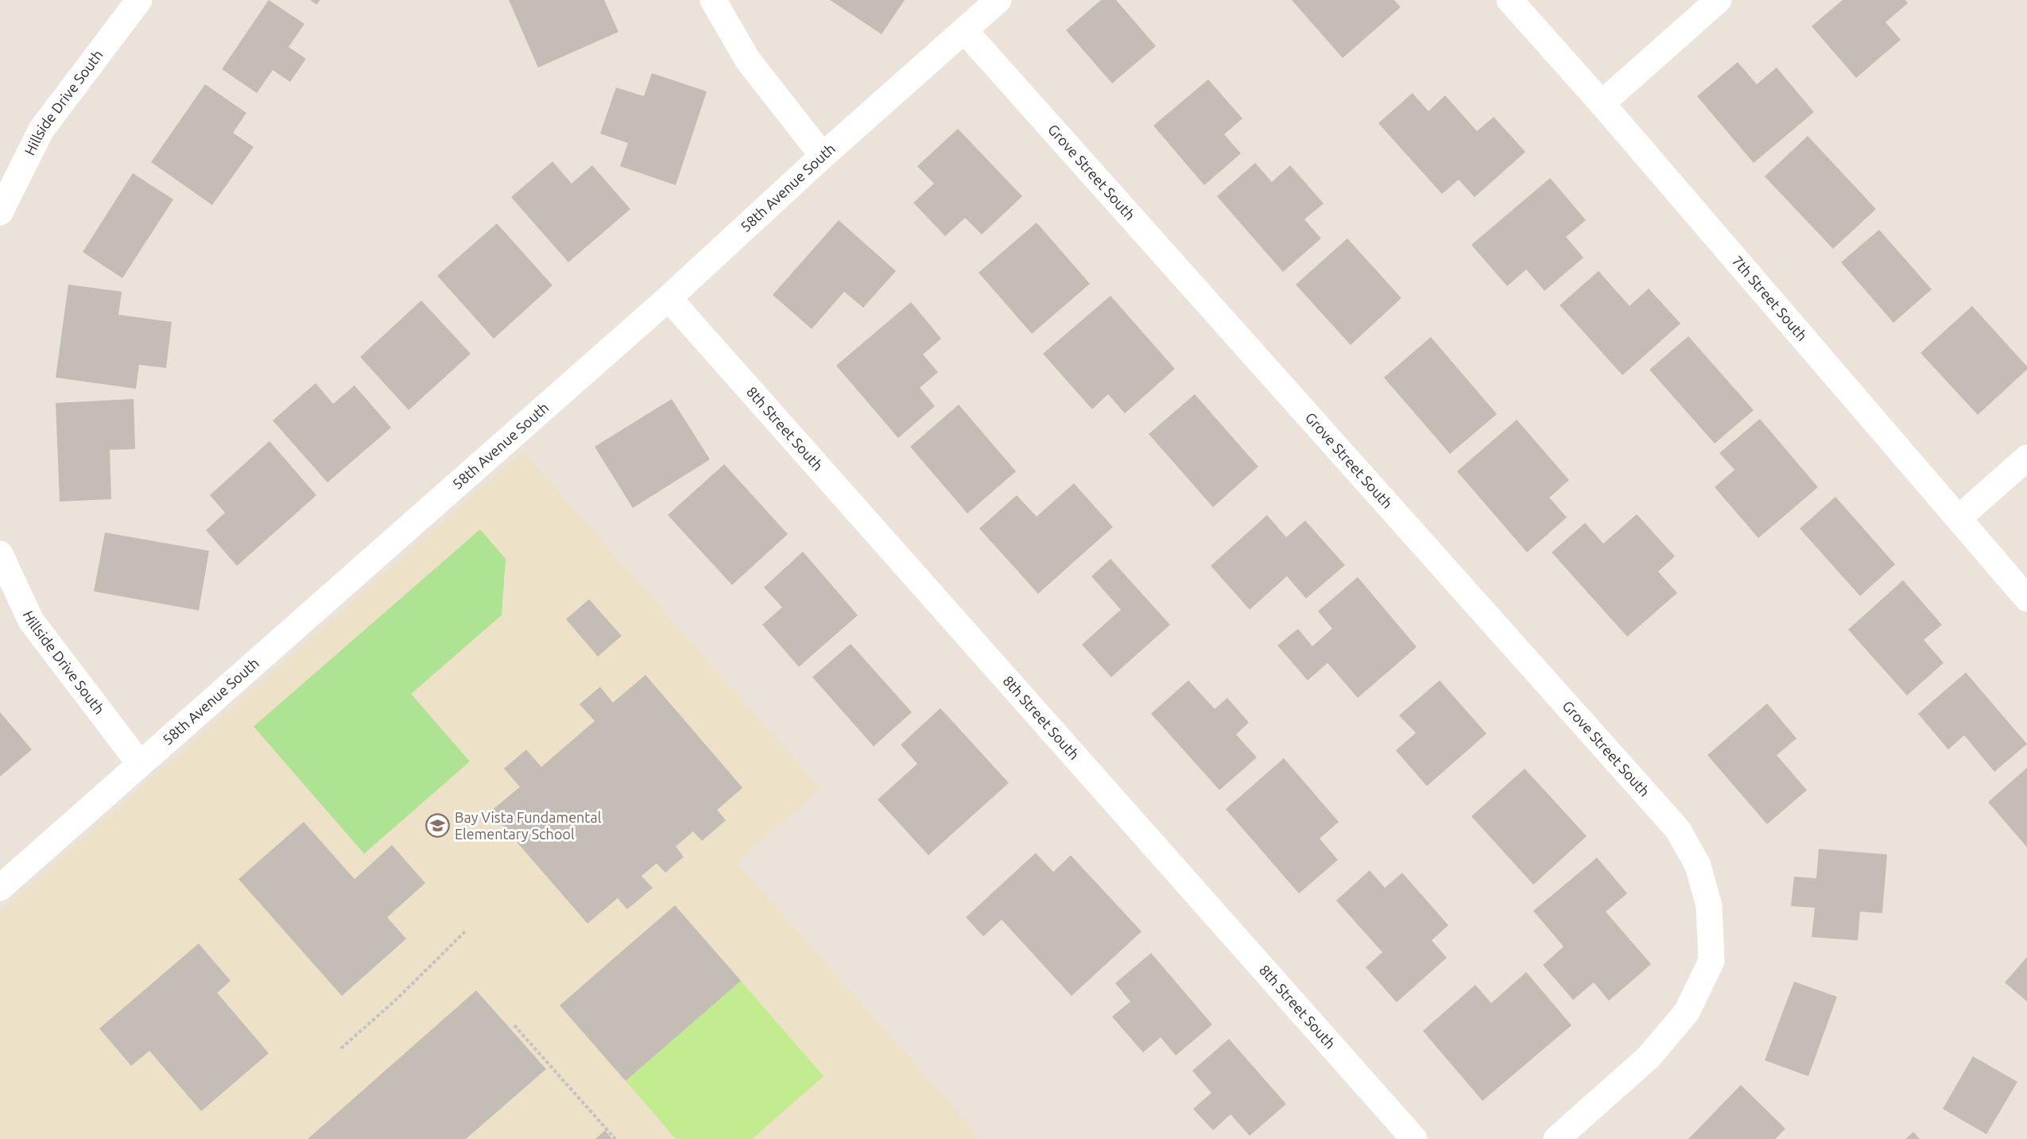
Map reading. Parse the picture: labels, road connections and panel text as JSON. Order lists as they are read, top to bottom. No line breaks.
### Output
{"streets":{"street":["Hillside Drive South","Grove Street South","58th Avenue South","7th Street South","8th Street South"]},"crossings":[["Hillside Drive South","58th Avenue South"],["Grove Street South","58th Avenue South"],["58th Avenue South","8th Street South"]],"places":{"school or university":["Bay Vista Fundamental Elementary School"]}}
